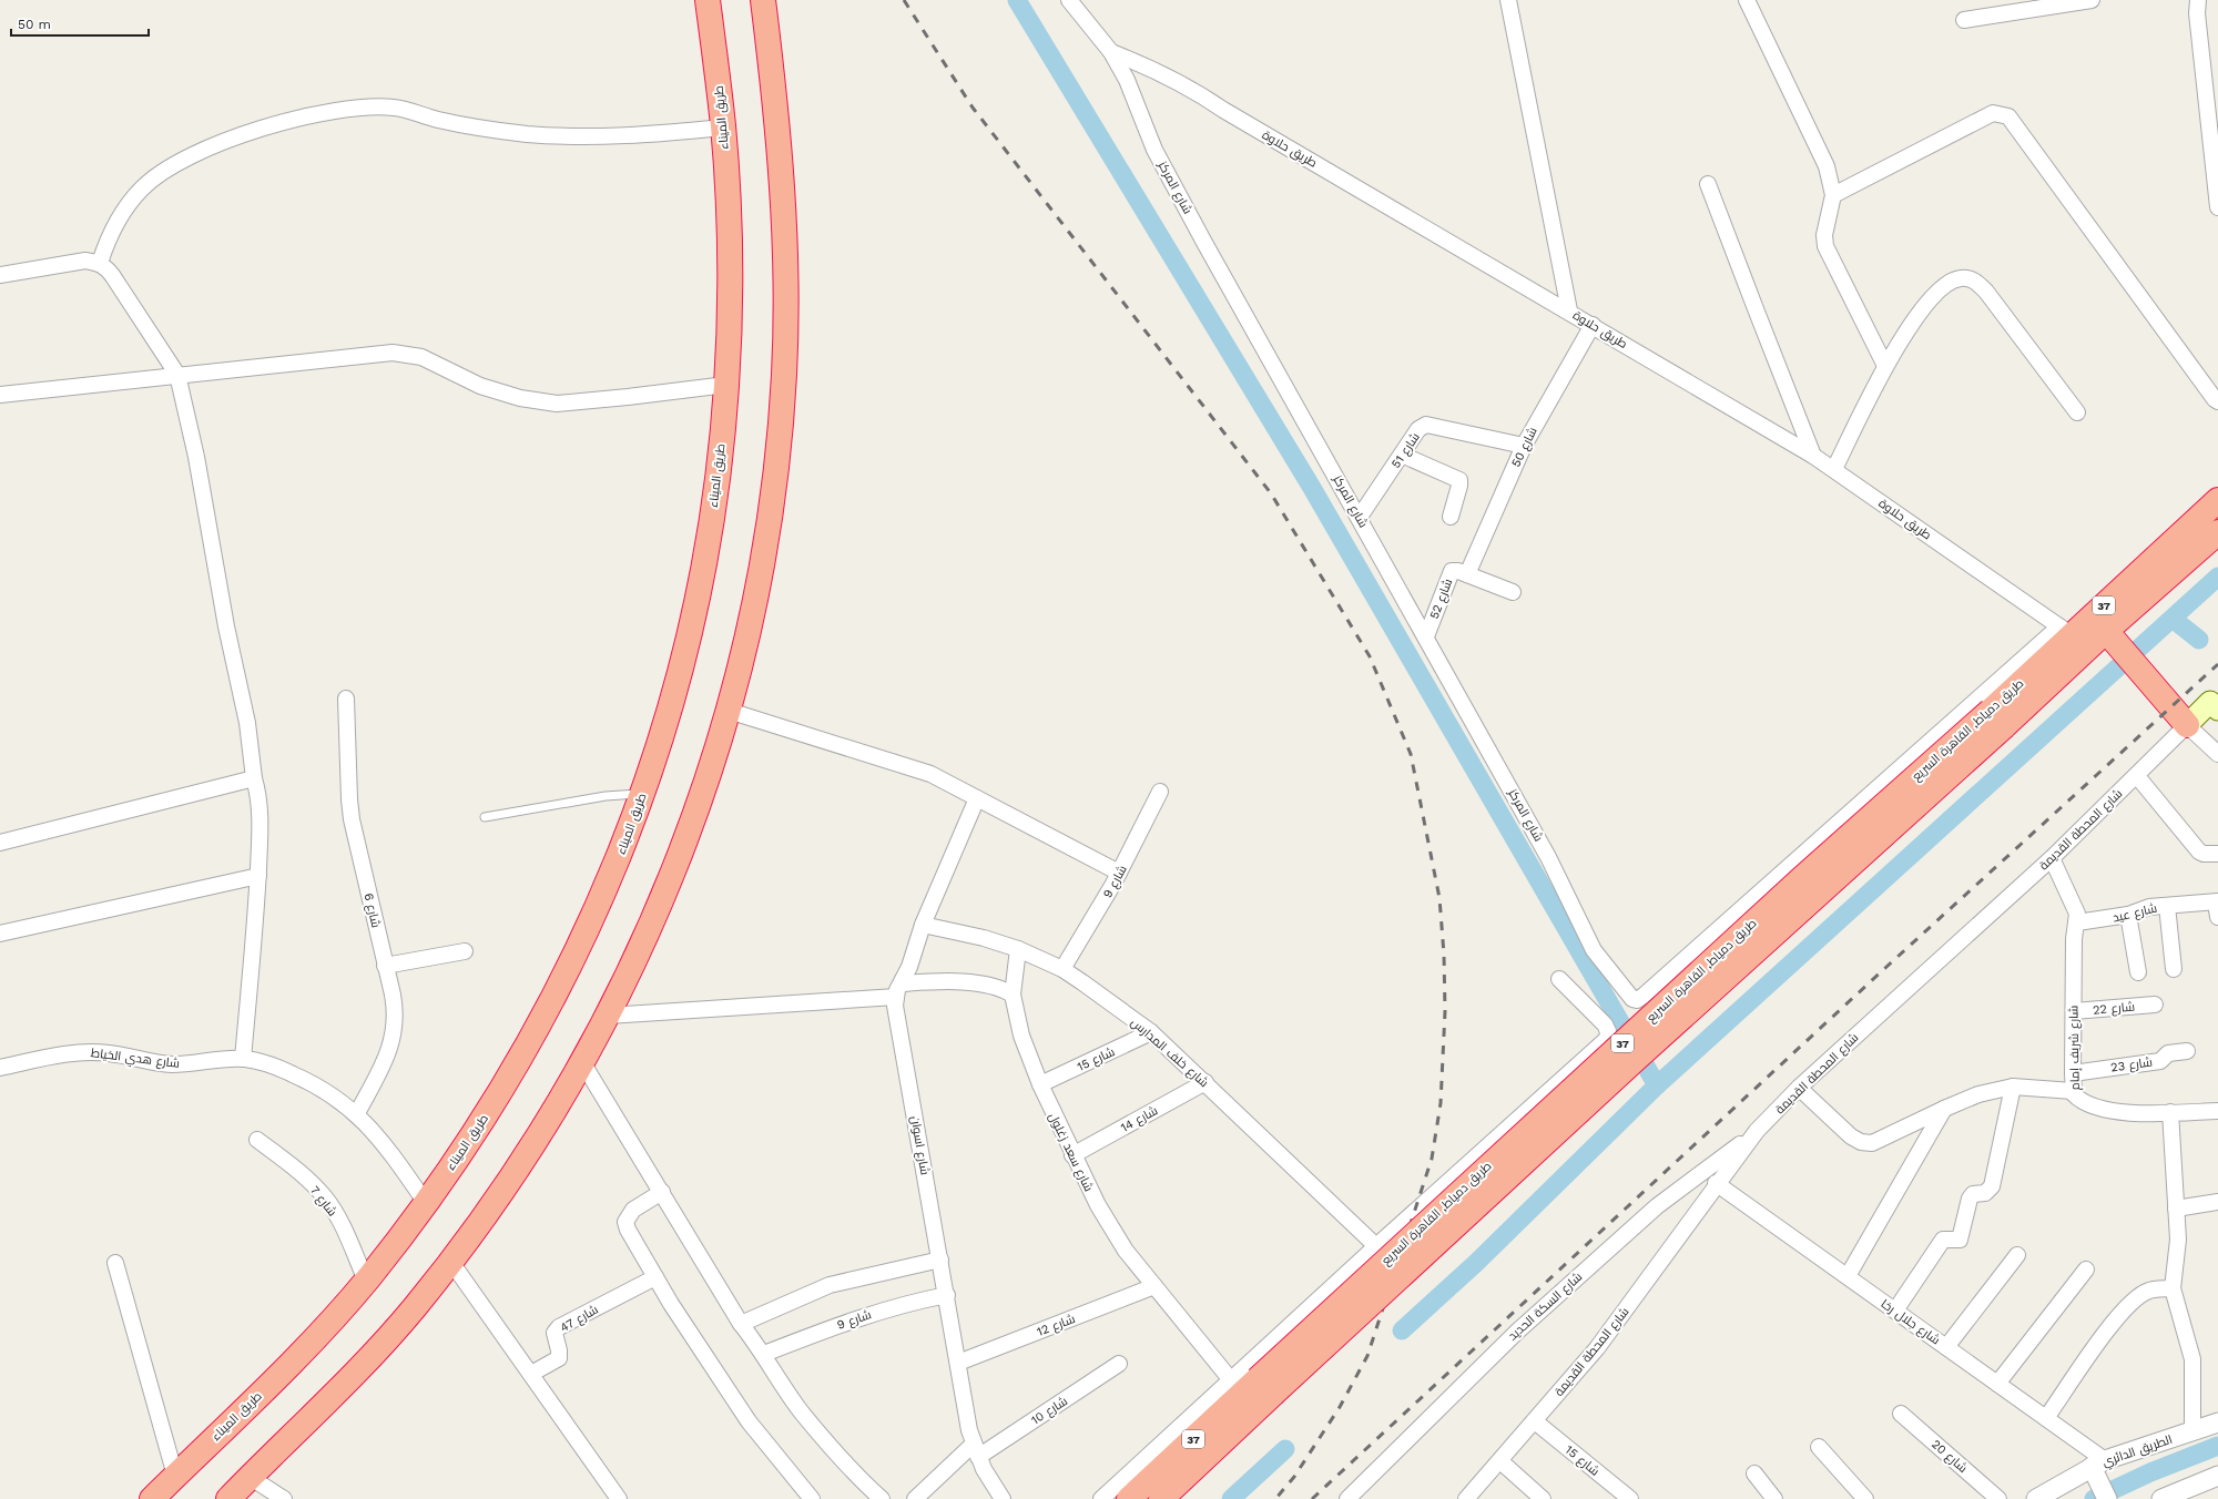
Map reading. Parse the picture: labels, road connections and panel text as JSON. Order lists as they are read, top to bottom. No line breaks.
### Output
{"streets":{"highway":["طريق الميناء","37","طريق دمياط, القاهرة السريع"],"main road":["شارع المحطة القديمة"],"street":["طريق حلاوة","شارع المركز","شارع 50","شارع 51","شارع 52","شارع 9","شارع 6","شارع عيد","شارع 22","شارع شريف إمام","شارع خلف المدارس","شارع هدي الخياط","شارع 15","شارع 23","شارع 14","شارع اسوان","شارع سعد زغلول","شارع 7","شارع السكة الحديد","شارع 47","شارع جلال رخا","شارع 12","شارع 10","الطريق الدائري","شارع 20"]},"crossings":[["طريق الميناء","شارع هدي الخياط"],["طريق الميناء","شارع 7"],["طريق حلاوة","شارع المركز"],["طريق حلاوة","شارع 50"],["طريق حلاوة","طريق دمياط, القاهرة السريع"],["شارع المركز","شارع 51"],["شارع المركز","شارع 52"],["شارع المركز","طريق دمياط, القاهرة السريع"],["شارع 50","شارع 51"],["شارع 50","شارع 52"],["شارع المحطة القديمة","شارع شريف إمام"],["شارع المحطة القديمة","شارع 15"],["شارع المحطة القديمة","شارع السكة الحديد"],["شارع المحطة القديمة","شارع جلال رخا"],["شارع 9","شارع خلف المدارس"],["شارع 9","شارع اسوان"],["شارع 6","شارع هدي الخياط"],["شارع عيد","شارع شريف إمام"],["شارع 22","شارع شريف إمام"],["شارع شريف إمام","شارع 23"],["شارع خلف المدارس","شارع 15"],["شارع خلف المدارس","شارع 14"],["شارع خلف المدارس","شارع اسوان"],["شارع خلف المدارس","شارع سعد زغلول"],["شارع 15","شارع سعد زغلول"],["شارع 14","شارع سعد زغلول"],["شارع اسوان","شارع 12"],["شارع اسوان","شارع 10"],["شارع سعد زغلول","شارع 12"],["شارع جلال رخا","الطريق الدائري"]],"scale_bar":"50 m"}
